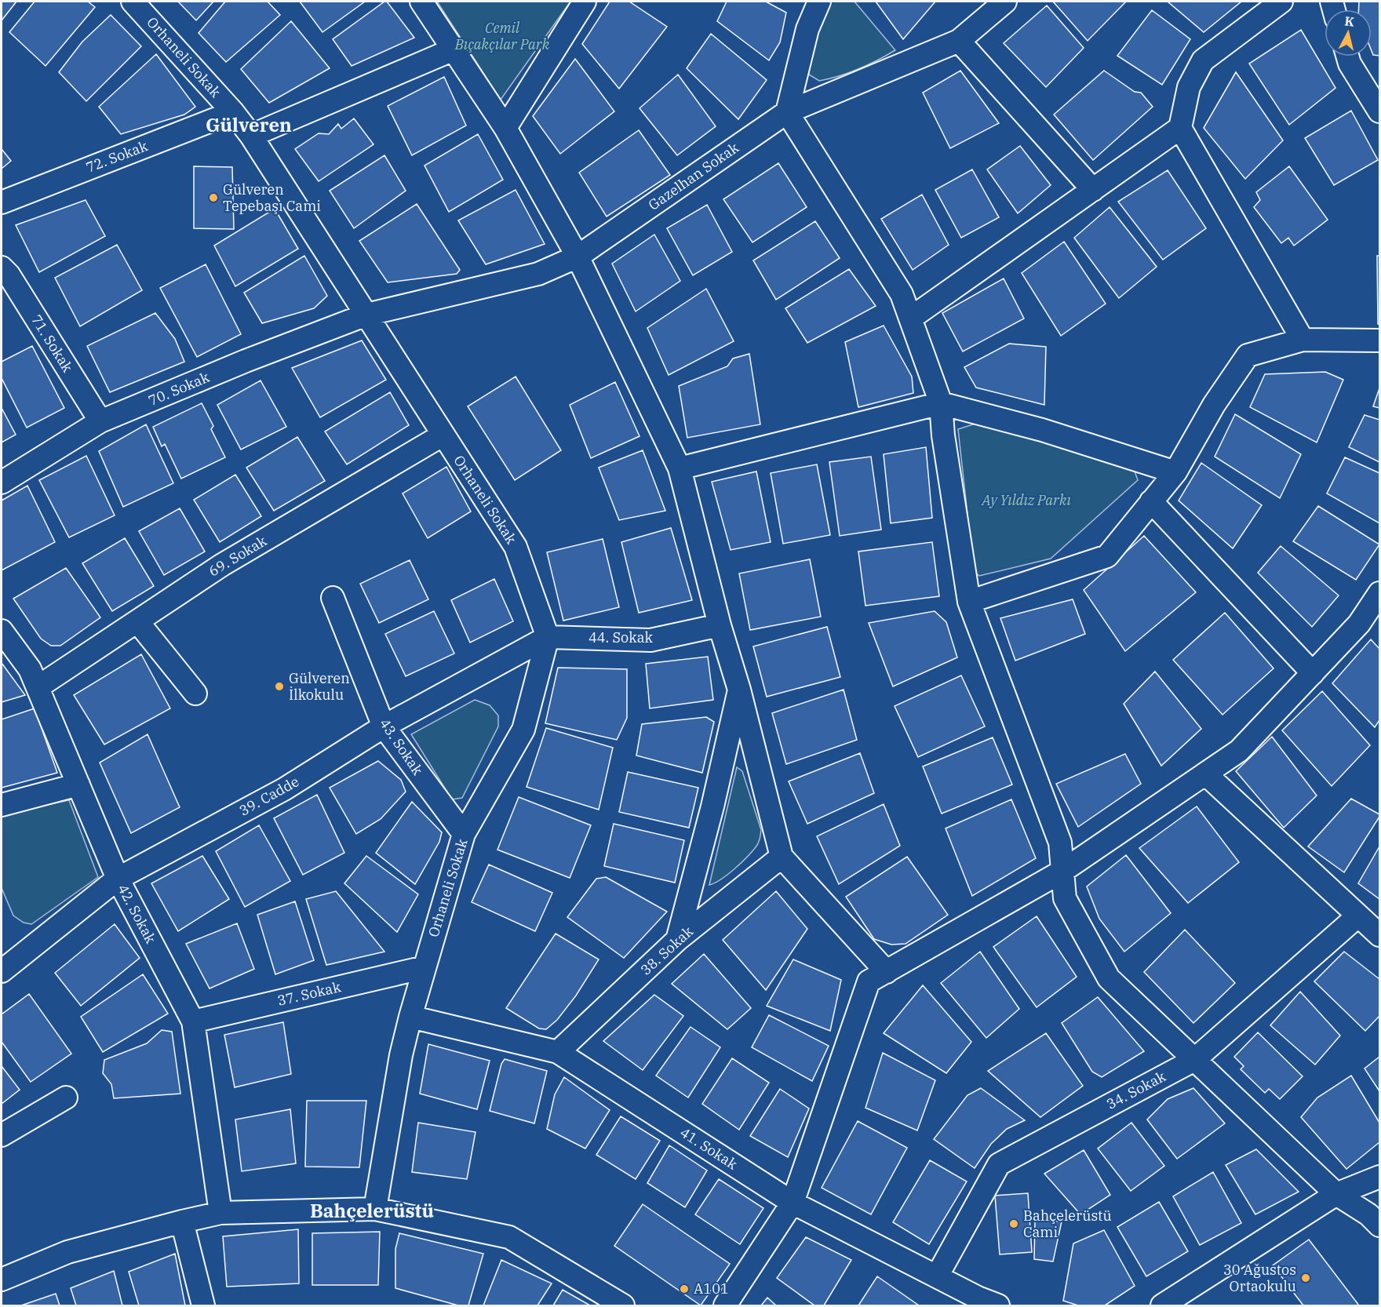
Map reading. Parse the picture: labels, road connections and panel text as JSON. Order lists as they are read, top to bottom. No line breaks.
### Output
{"streets":{"street":["Orhaneli Sokak","72. Sokak","Gazelhan Sokak","71. Sokak","70. Sokak","69. Sokak","44. Sokak","43. Sokak","39. Cadde","42. Sokak","38. Sokak","37. Sokak","34. Sokak","41. Sokak"]},"crossings":[["Orhaneli Sokak","72. Sokak"],["Orhaneli Sokak","Gazelhan Sokak"],["Orhaneli Sokak","70. Sokak"],["Orhaneli Sokak","69. Sokak"],["Orhaneli Sokak","44. Sokak"],["Orhaneli Sokak","43. Sokak"],["Orhaneli Sokak","39. Cadde"],["Orhaneli Sokak","37. Sokak"],["Orhaneli Sokak","41. Sokak"],["Gazelhan Sokak","70. Sokak"],["71. Sokak","70. Sokak"],["69. Sokak","42. Sokak"],["44. Sokak","39. Cadde"],["43. Sokak","39. Cadde"],["39. Cadde","42. Sokak"],["42. Sokak","37. Sokak"],["38. Sokak","41. Sokak"],["34. Sokak","41. Sokak"]],"districts":["Gülveren","Bahçelerüstü"],"parks":["Cemil Bıçakçılar Park","Ay Yıldız Parkı"],"places":["Gülveren Tepebaşı Cami","Gülveren İlkokulu","Bahçelerüstü Cami","30 Ağustos Ortaokulu","A101"],"north":"top"}
